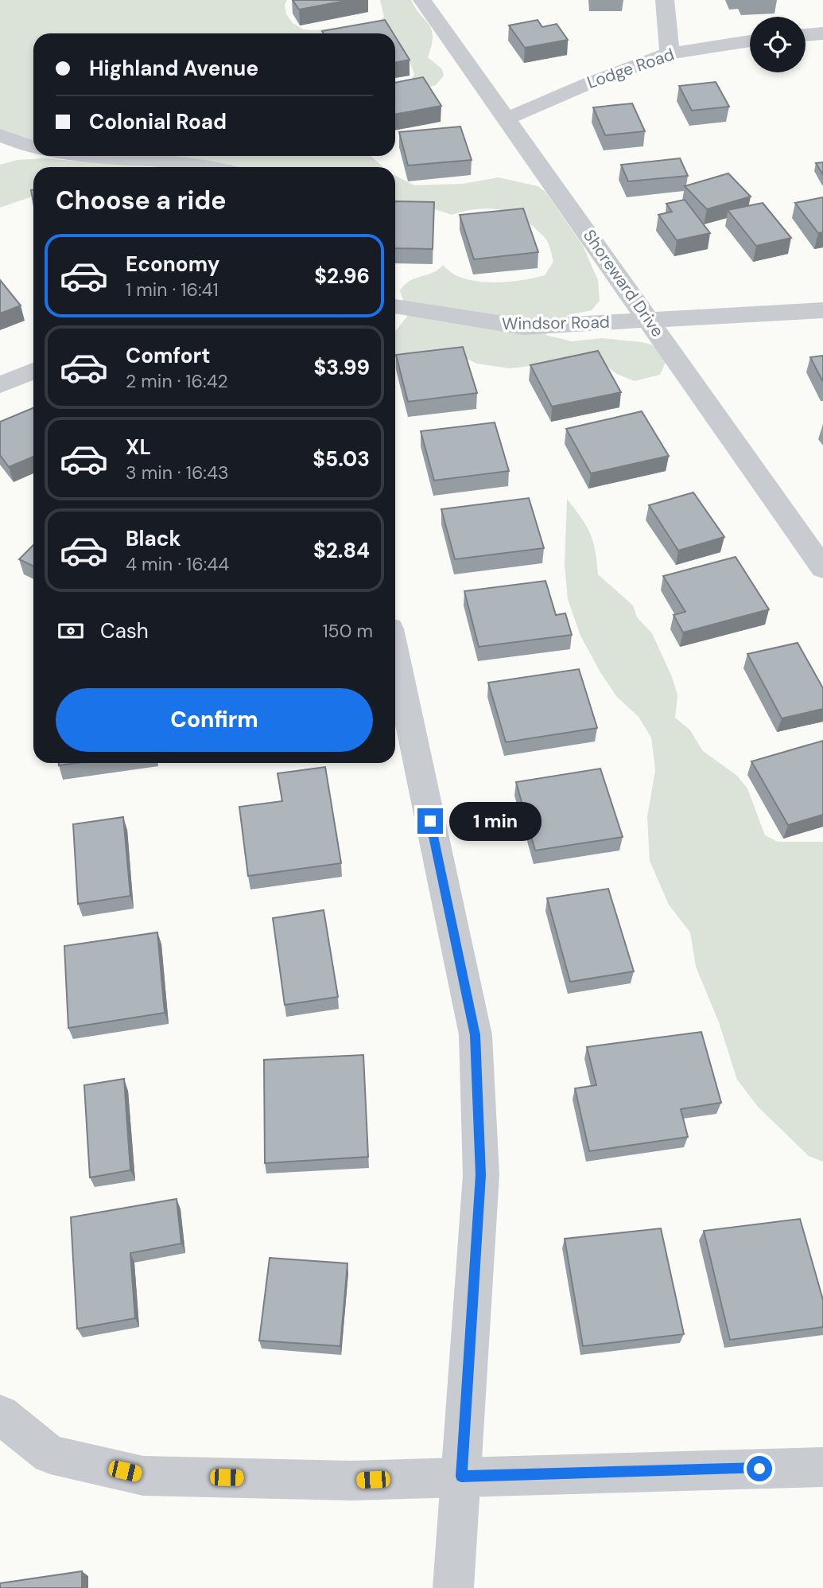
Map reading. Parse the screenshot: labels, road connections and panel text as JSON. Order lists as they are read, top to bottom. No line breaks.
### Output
{"streets":{"street":["Lodge Road","Shoreward Drive","Windsor Road"]},"crossings":[["Lodge Road","Shoreward Drive"],["Shoreward Drive","Windsor Road"]],"page":{"banner":["Highland Avenue","Colonial Road"],"heading":"Choose a ride","list":[{"name":"Economy","note":"1 min · 16:41","value":"$2.96"},{"name":"Comfort","note":"2 min · 16:42","value":"$3.99"},{"name":"XL","note":"3 min · 16:43","value":"$5.03"},{"name":"Black","note":"4 min · 16:44","value":"$2.84"}],"pay":["Cash","150 m"],"buttons":"Confirm","bubble":"1 min"}}
